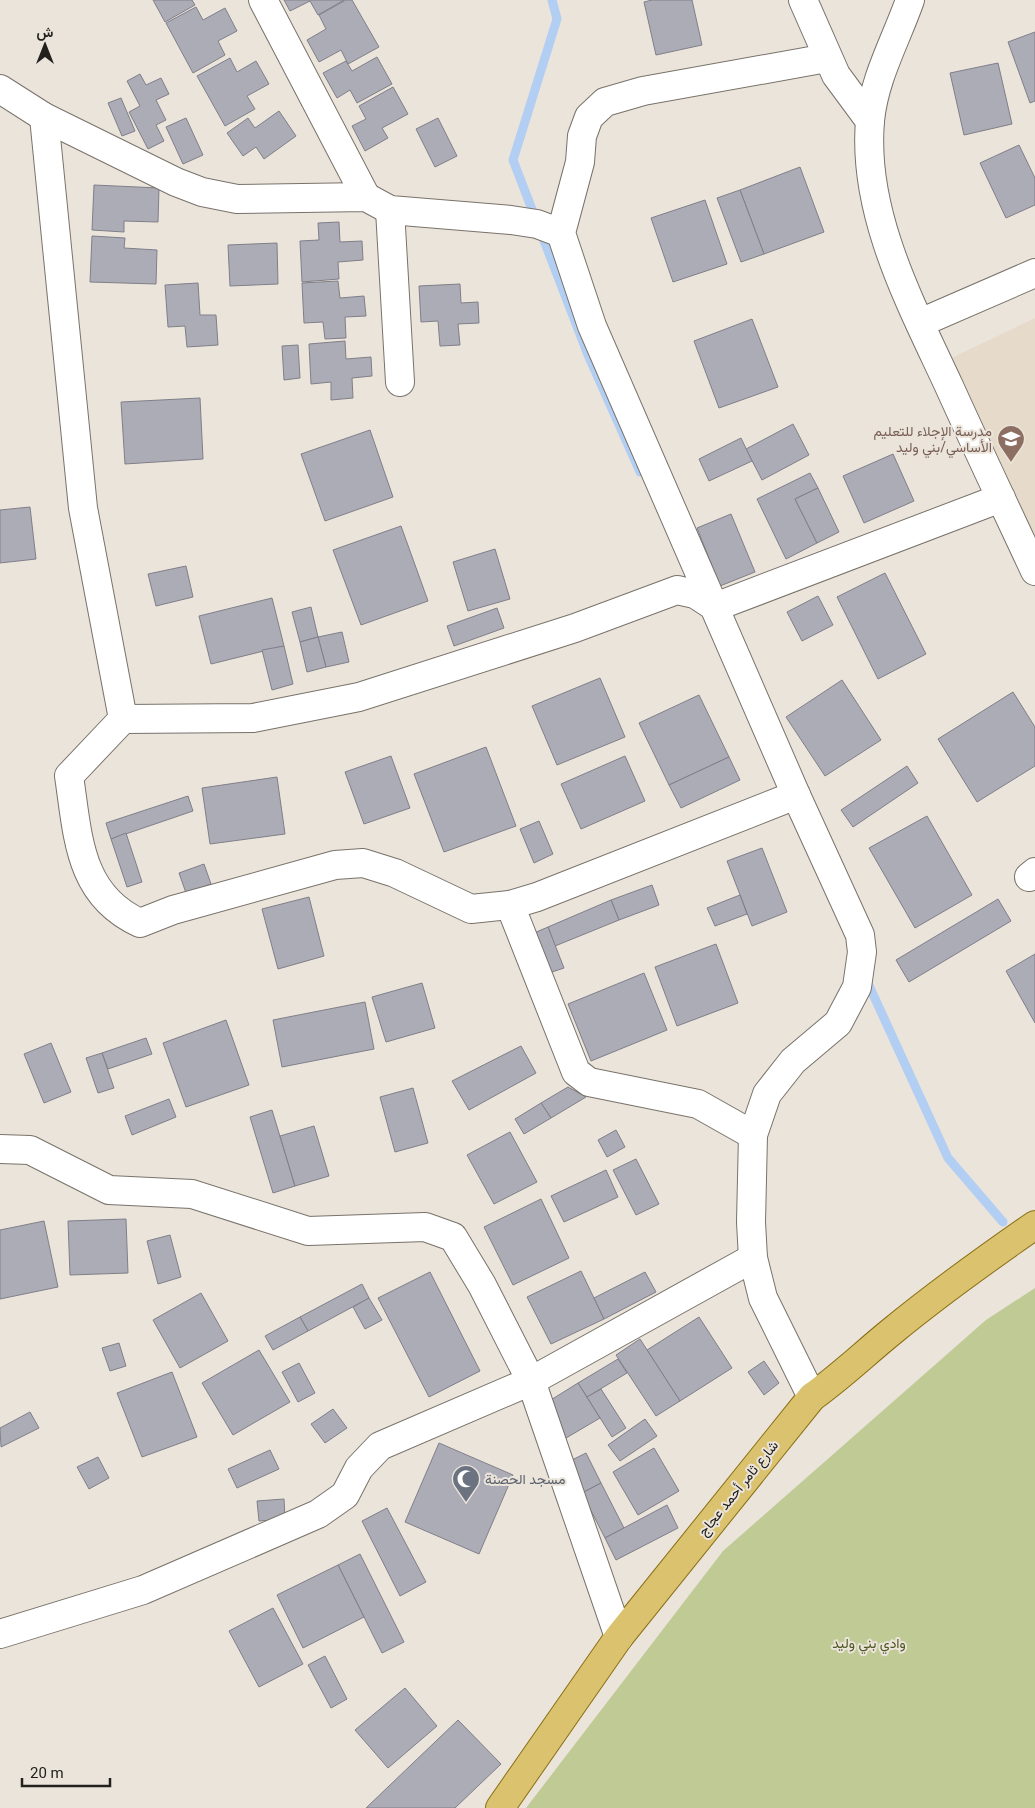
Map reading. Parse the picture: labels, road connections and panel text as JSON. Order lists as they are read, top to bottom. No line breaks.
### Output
{"streets":{"main road":["شارع ثامر أحمد عجاج"]},"parks":["وادي بني وليد"],"places":{"school or university":["مدرسة الإجلاء للتعليم الأساسي/بني وليد"],"mosque":["مسجد الحصنة"]},"scale_bar":"20 m","north":"top"}
